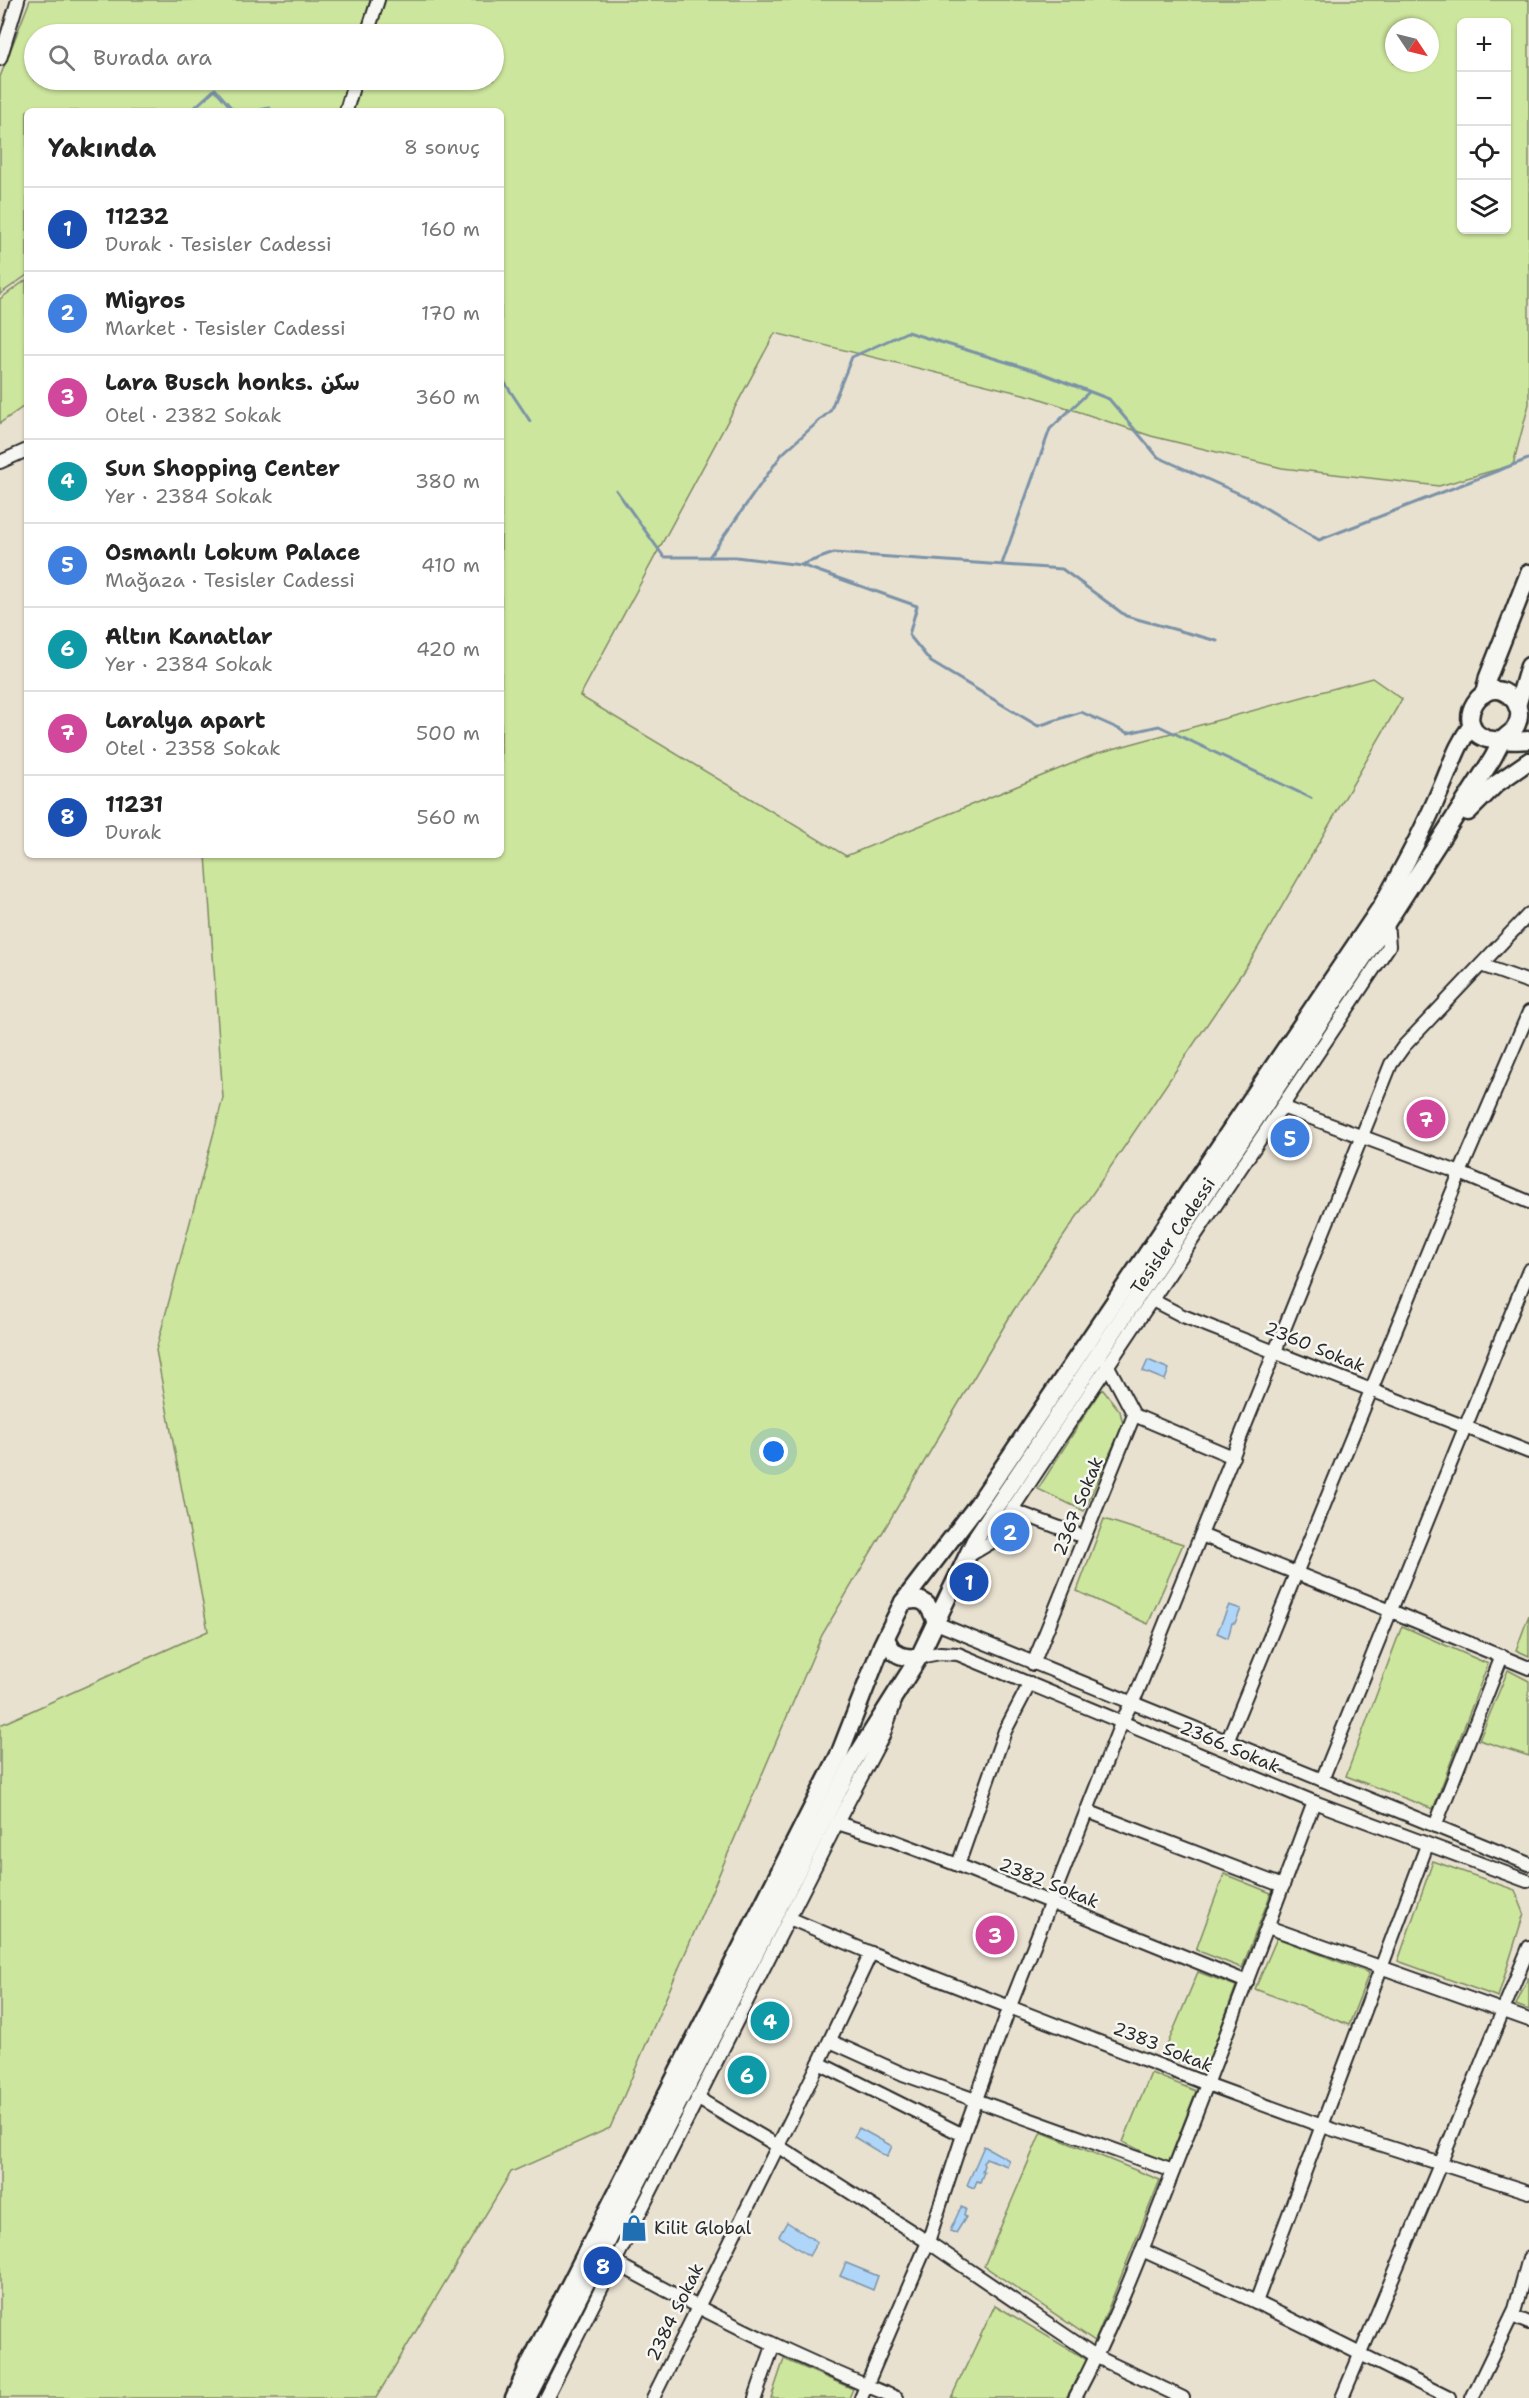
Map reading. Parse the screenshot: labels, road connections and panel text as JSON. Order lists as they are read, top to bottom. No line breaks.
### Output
{"streets":{"street":["Tesisler Cadessi","2360 Sokak","2367 Sokak","2366 Sokak","2382 Sokak","2383 Sokak","2384 Sokak"]},"crossings":[["Tesisler Cadessi","2360 Sokak"],["2367 Sokak","2366 Sokak"],["2383 Sokak","2384 Sokak"]],"places":{"shop":["Kilit Global"]},"north":"bottom right","page":{"map_buttons":["+","−"],"search":"Burada ara","heading":["Yakında","8 sonuç"],"list":[{"mark":"1","name":"11232","note":"Durak · Tesisler Cadessi","value":"160 m"},{"mark":"2","name":"Migros","note":"Market · Tesisler Cadessi","value":"170 m"},{"mark":"3","name":"Lara Busch honks. سكن","note":"Otel · 2382 Sokak","value":"360 m"},{"mark":"4","name":"Sun Shopping Center","note":"Yer · 2384 Sokak","value":"380 m"},{"mark":"5","name":"Osmanlı Lokum Palace","note":"Mağaza · Tesisler Cadessi","value":"410 m"},{"mark":"6","name":"Altın Kanatlar","note":"Yer · 2384 Sokak","value":"420 m"},{"mark":"7","name":"Laralya apart","note":"Otel · 2358 Sokak","value":"500 m"},{"mark":"8","name":"11231","note":"Durak","value":"560 m"}],"pins":["7","5","2","1","3","4","6","8"]}}
